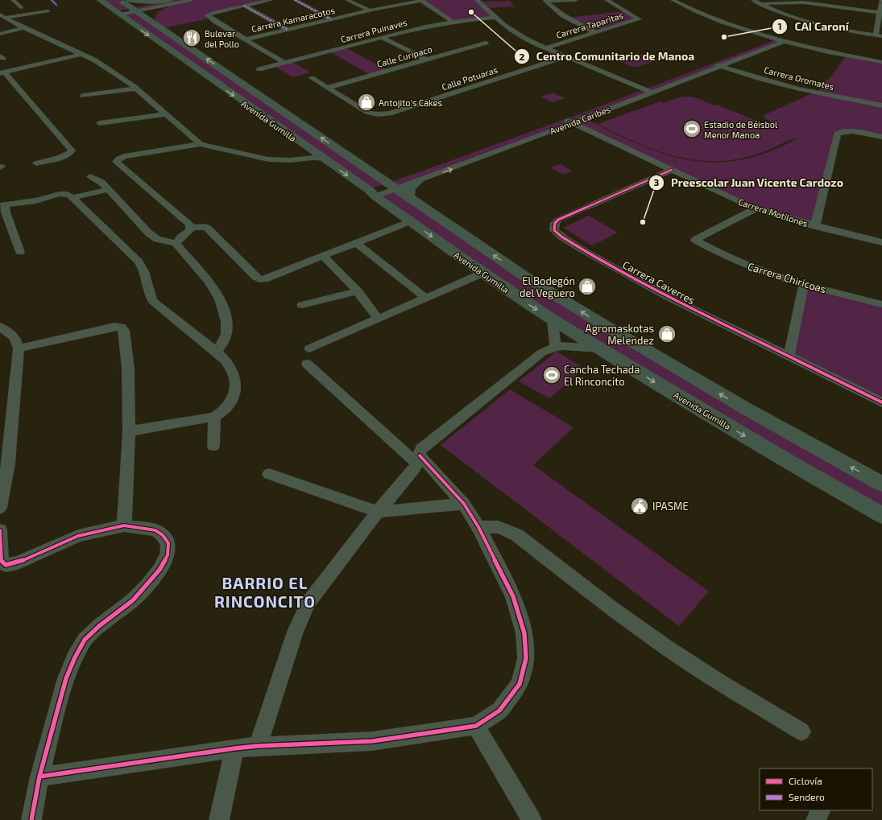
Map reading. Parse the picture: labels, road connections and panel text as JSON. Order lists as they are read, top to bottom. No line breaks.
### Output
{"streets":{"main road":["Avenida Gumilla"],"street":["Carrera Kamaracotos","Carrera Taparitas","Carrera Puinaves","Calle Curipaco","Calle Potuaras","Carrera Oromates","Avenida Caribes","Carrera Motilones","Carrera Chiricoas","Carrera Caverres"]},"crossings":[["Calle Curipaco","Calle Potuaras"],["Carrera Oromates","Avenida Caribes"],["Avenida Caribes","Avenida Gumilla"],["Avenida Caribes","Carrera Motilones"],["Carrera Motilones","Carrera Chiricoas"],["Carrera Motilones","Carrera Caverres"]],"districts":["BARRIO EL RINCONCITO"],"places":{"other":["Centro Comunitario de Manoa","CAI Caroní","Preescolar Juan Vicente Cardozo"],"restaurant":["Bulevar del Pollo"],"shop":["Antojito's Cakes","El Bodegón del Veguero","Agromaskotas Melendez"],"sports":["Estadio de Béisbol Menor Manoa","Cancha Techada El Rinconcito"],"public building":["IPASME"]},"legend":["Ciclovía","Sendero"]}
